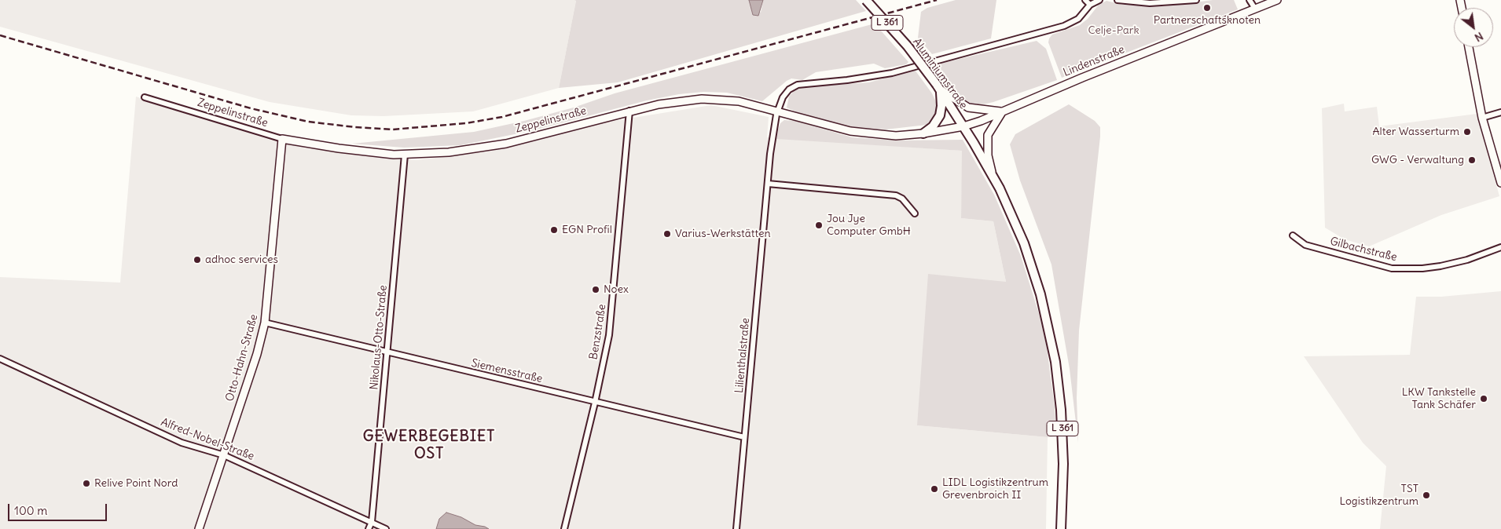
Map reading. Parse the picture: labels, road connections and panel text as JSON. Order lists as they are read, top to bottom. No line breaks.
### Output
{"streets":{"main road":["L 361","Aluminiumstraße"],"street":["Lindenstraße","Zeppelinstraße","Gilbachstraße","Benzstraße","Nikolaus-Otto-Straße","Lilienthalstraße","Otto-Hahn-Straße","Siemensstraße","Alfred-Nobel-Straße"]},"crossings":[["L 361","Lindenstraße"],["L 361","Aluminiumstraße"],["L 361","Zeppelinstraße"],["Lindenstraße","Aluminiumstraße"],["Lindenstraße","Zeppelinstraße"],["Aluminiumstraße","Zeppelinstraße"],["Zeppelinstraße","Benzstraße"],["Zeppelinstraße","Nikolaus-Otto-Straße"],["Zeppelinstraße","Lilienthalstraße"],["Zeppelinstraße","Otto-Hahn-Straße"],["Benzstraße","Siemensstraße"],["Nikolaus-Otto-Straße","Siemensstraße"],["Nikolaus-Otto-Straße","Alfred-Nobel-Straße"],["Lilienthalstraße","Siemensstraße"],["Otto-Hahn-Straße","Siemensstraße"],["Otto-Hahn-Straße","Alfred-Nobel-Straße"]],"districts":["GEWERBEGEBIET OST"],"parks":["Celje-Park"],"places":["Partnerschaftsknoten","Alter Wasserturm","GWG - Verwaltung","Jou Jye Computer GmbH","EGN Profil","Varius-Werkstätten","adhoc services","Noex","LKW Tankstelle Tank Schäfer","Relive Point Nord","LIDL Logistikzentrum Grevenbroich II","TST Logistikzentrum"],"scale_bar":"100 m","north":"bottom right"}
